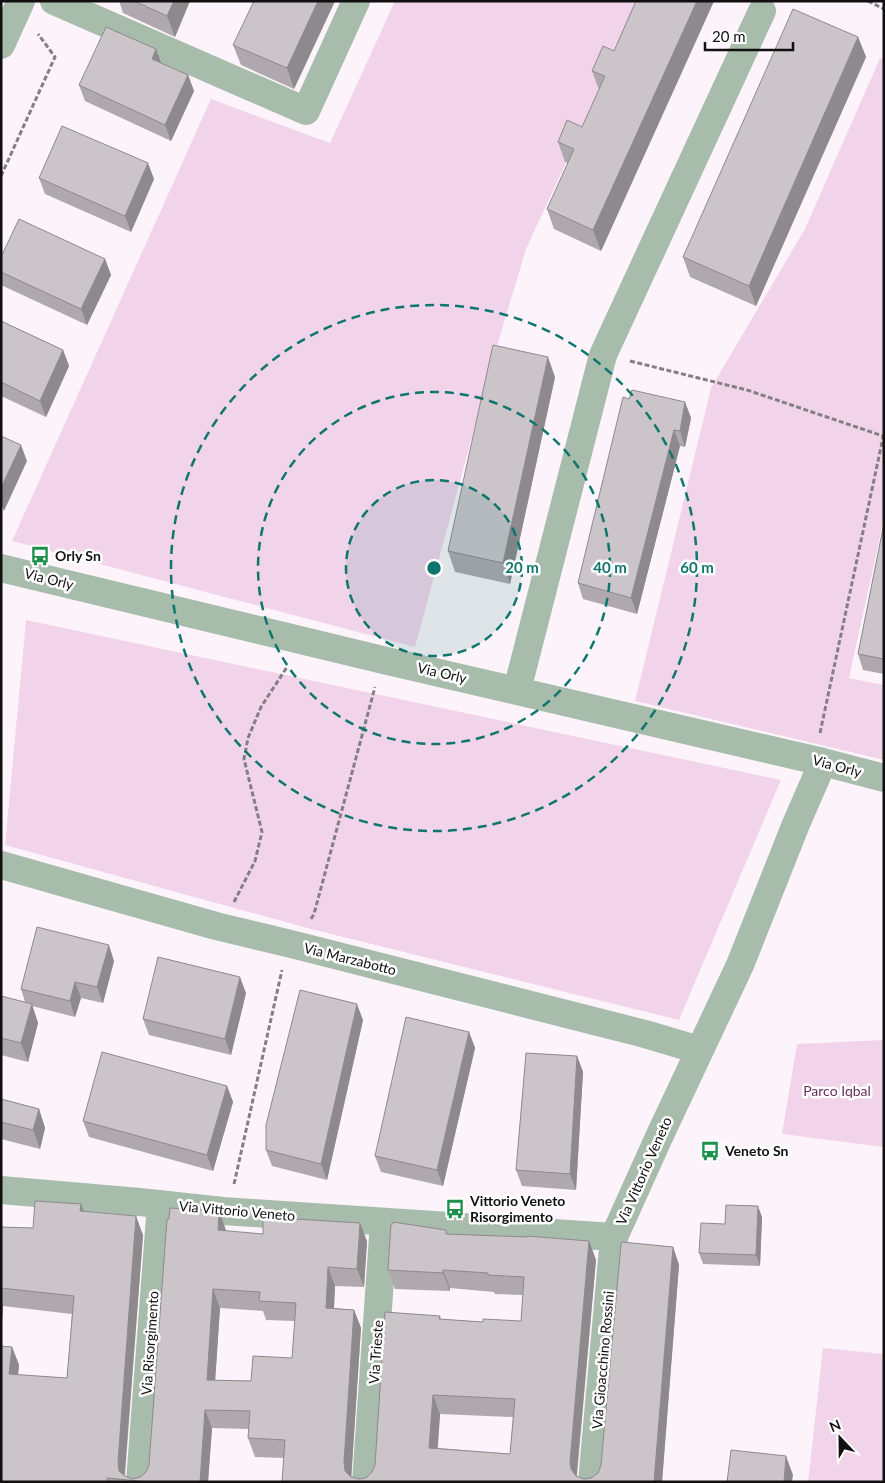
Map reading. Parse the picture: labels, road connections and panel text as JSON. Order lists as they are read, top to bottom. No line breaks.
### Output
{"streets":{"street":["Via Orly","Via Marzabotto","Via Vittorio Veneto","Via Risorgimento","Via Trieste","Via Gioacchino Rossini"]},"crossings":[["Via Orly","Via Vittorio Veneto"],["Via Marzabotto","Via Vittorio Veneto"],["Via Vittorio Veneto","Via Risorgimento"],["Via Vittorio Veneto","Via Trieste"],["Via Vittorio Veneto","Via Gioacchino Rossini"]],"parks":["Parco Iqbal"],"places":{"bus stop":["Orly Sn","Veneto Sn","Vittorio Veneto Risorgimento"]},"scale_bar":"20 m","north":"top","rings":["20 m","40 m","60 m"]}
